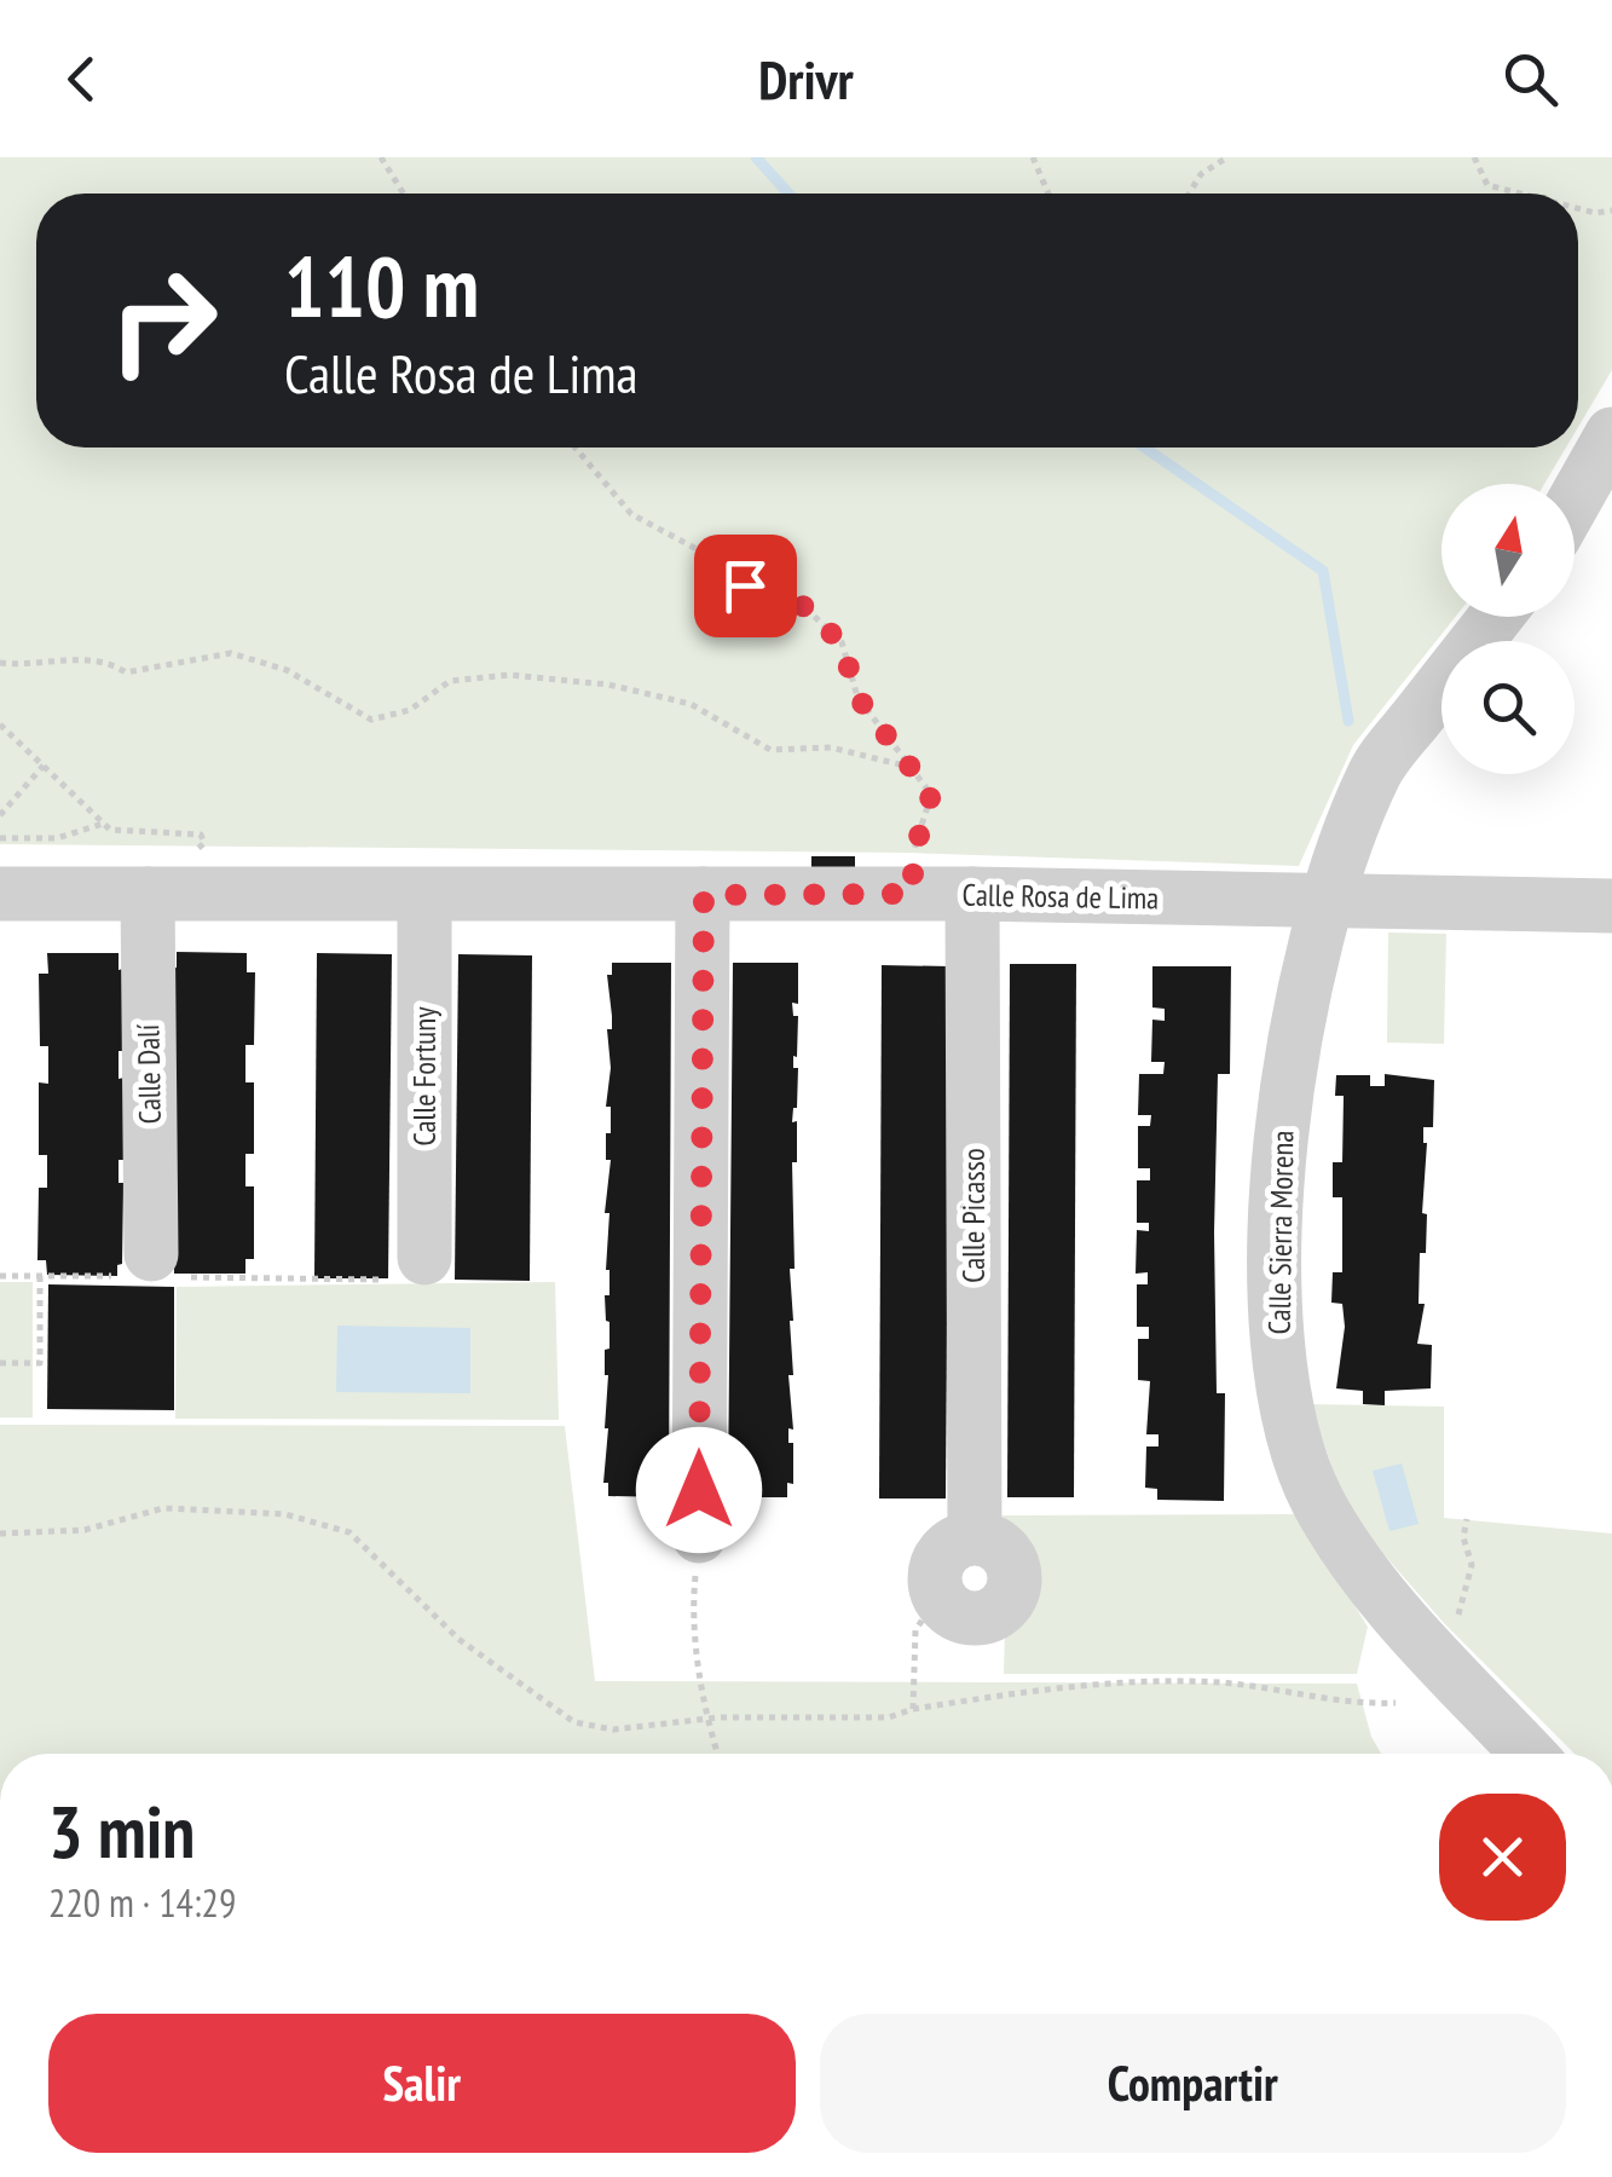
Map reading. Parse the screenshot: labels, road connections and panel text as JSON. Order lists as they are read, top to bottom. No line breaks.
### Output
{"streets":{"street":["Calle Rosa de Lima","Calle Dalí","Calle Fortuny","Calle Picasso","Calle Sierra Morena"]},"crossings":[["Calle Rosa de Lima","Calle Dalí"],["Calle Rosa de Lima","Calle Fortuny"],["Calle Rosa de Lima","Calle Picasso"],["Calle Rosa de Lima","Calle Sierra Morena"]],"north":"top","page":{"header":"Drivr","turn":["110 m","Calle Rosa de Lima"],"heading":["3 min","220 m · 14:29"],"buttons":["Salir","Compartir"]}}
